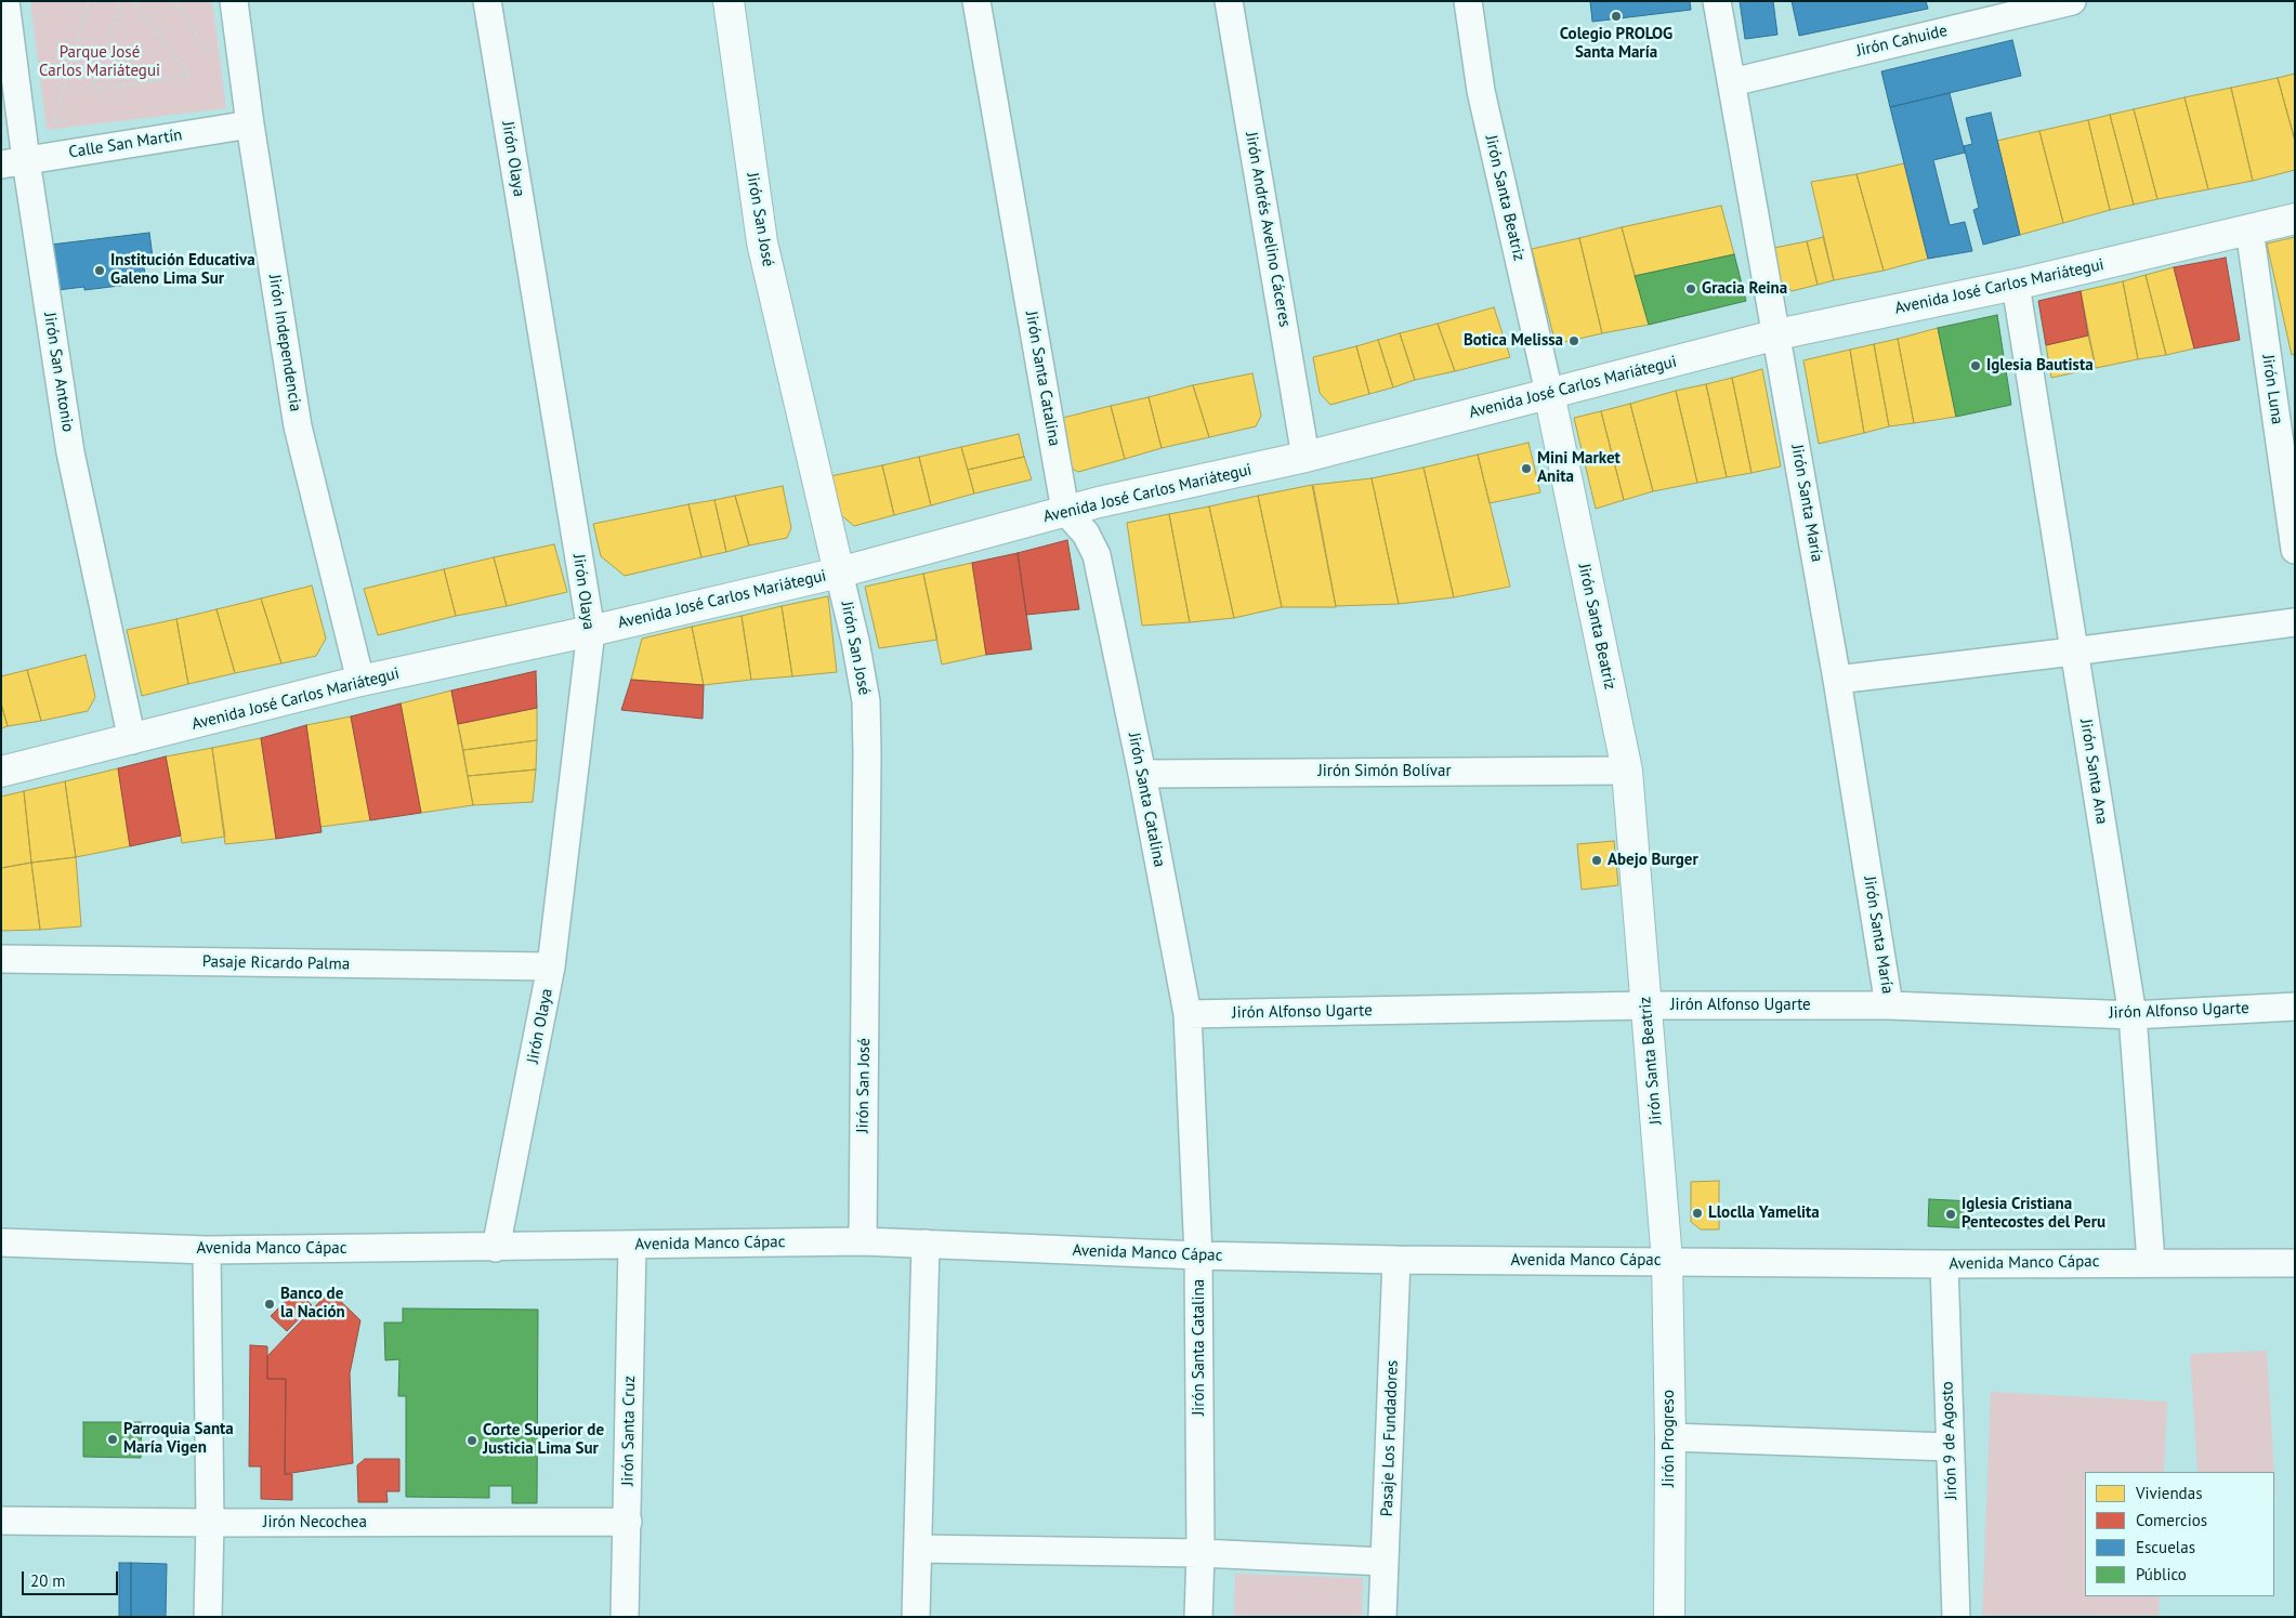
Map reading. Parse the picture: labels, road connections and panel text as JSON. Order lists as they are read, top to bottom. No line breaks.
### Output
{"streets":{"main road":["Jirón Santa Beatriz","Jirón San José","Avenida José Carlos Mariátegui","Jirón Progreso"],"street":["Jirón Cahuide","Calle San Martín","Jirón Olaya","Jirón Andrés Avelino Cáceres","Jirón Independencia","Jirón San Antonio","Jirón Santa Catalina","Jirón Luna","Jirón Santa María","Jirón Simón Bolívar","Jirón Santa Ana","Pasaje Ricardo Palma","Jirón Alfonso Ugarte","Avenida Manco Cápac","Jirón Santa Cruz","Pasaje Los Fundadores","Jirón 9 de Agosto","Jirón Necochea"]},"crossings":[["Jirón Cahuide","Jirón Santa María"],["Calle San Martín","Jirón Independencia"],["Calle San Martín","Jirón San Antonio"],["Jirón Olaya","Avenida José Carlos Mariátegui"],["Jirón Olaya","Pasaje Ricardo Palma"],["Jirón Olaya","Avenida Manco Cápac"],["Jirón Santa Beatriz","Avenida José Carlos Mariátegui"],["Jirón Santa Beatriz","Jirón Simón Bolívar"],["Jirón Santa Beatriz","Jirón Alfonso Ugarte"],["Jirón Santa Beatriz","Avenida Manco Cápac"],["Jirón Santa Beatriz","Jirón Progreso"],["Jirón San José","Avenida José Carlos Mariátegui"],["Jirón San José","Avenida Manco Cápac"],["Jirón Andrés Avelino Cáceres","Avenida José Carlos Mariátegui"],["Avenida José Carlos Mariátegui","Jirón Independencia"],["Avenida José Carlos Mariátegui","Jirón San Antonio"],["Avenida José Carlos Mariátegui","Jirón Santa Catalina"],["Avenida José Carlos Mariátegui","Jirón Luna"],["Avenida José Carlos Mariátegui","Jirón Santa María"],["Avenida José Carlos Mariátegui","Jirón Santa Ana"],["Jirón Santa Catalina","Jirón Simón Bolívar"],["Jirón Santa Catalina","Jirón Alfonso Ugarte"],["Jirón Santa Catalina","Avenida Manco Cápac"],["Jirón Santa María","Jirón Alfonso Ugarte"],["Jirón Santa Ana","Jirón Alfonso Ugarte"],["Jirón Santa Ana","Avenida Manco Cápac"],["Avenida Manco Cápac","Jirón Santa Cruz"],["Avenida Manco Cápac","Pasaje Los Fundadores"],["Avenida Manco Cápac","Jirón Progreso"],["Avenida Manco Cápac","Jirón 9 de Agosto"],["Jirón Santa Cruz","Jirón Necochea"]],"parks":["Parque José Carlos Mariátegui"],"places":["Colegio PROLOG Santa María","Institución Educativa Galeno Lima Sur","Gracia Reina","Botica Melissa","Iglesia Bautista","Mini Market Anita","Abejo Burger","Lloclla Yamelita","Iglesia Cristiana Pentecostes del Peru","Banco de la Nación","Parroquia Santa María Vigen","Corte Superior de Justicia Lima Sur"],"legend":["Viviendas","Comercios","Escuelas","Público"],"scale_bar":"20 m"}
